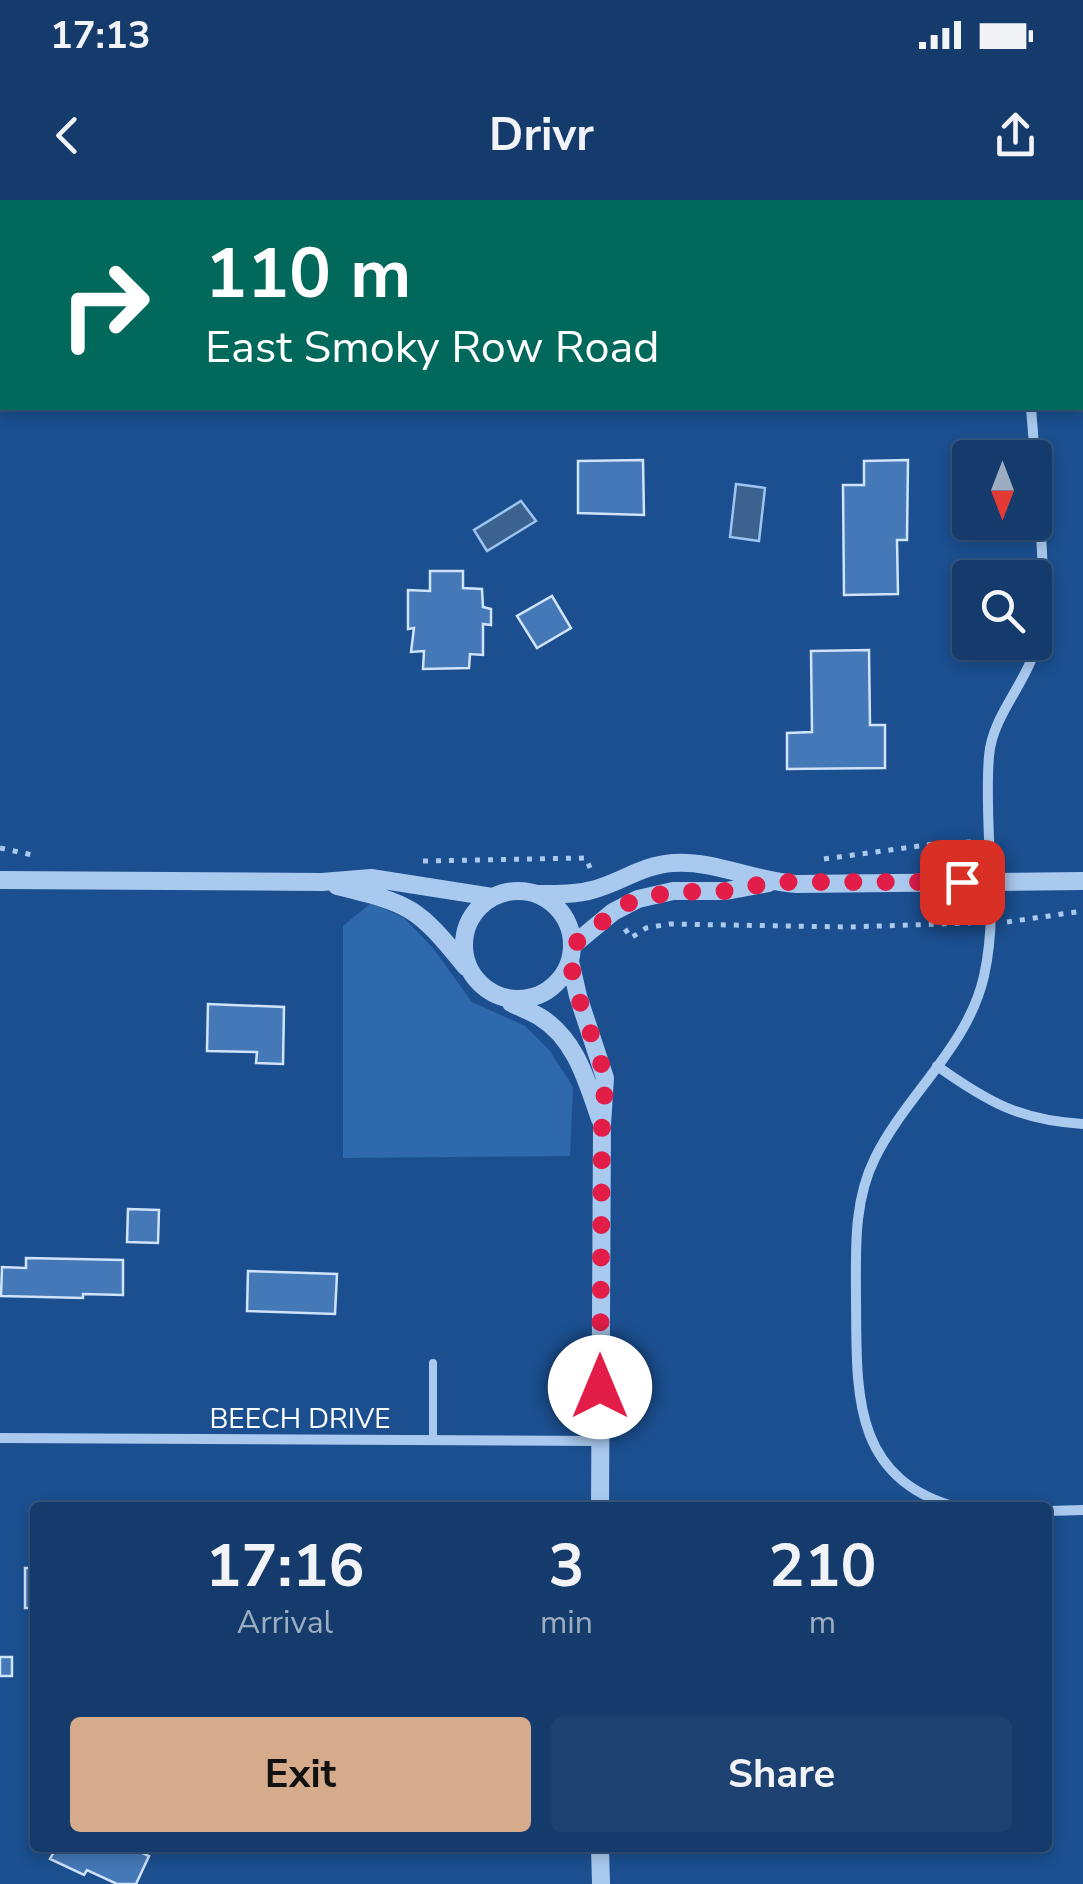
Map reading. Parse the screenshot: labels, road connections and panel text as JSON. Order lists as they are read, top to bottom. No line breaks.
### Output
{"streets":{"street":["BEECH DRIVE"]},"north":"bottom","page":{"status":"17:13","header":"Drivr","turn":["110 m","East Smoky Row Road"],"eta":["17:16","Arrival","3","min","210","m"],"buttons":["Exit","Share"]}}
